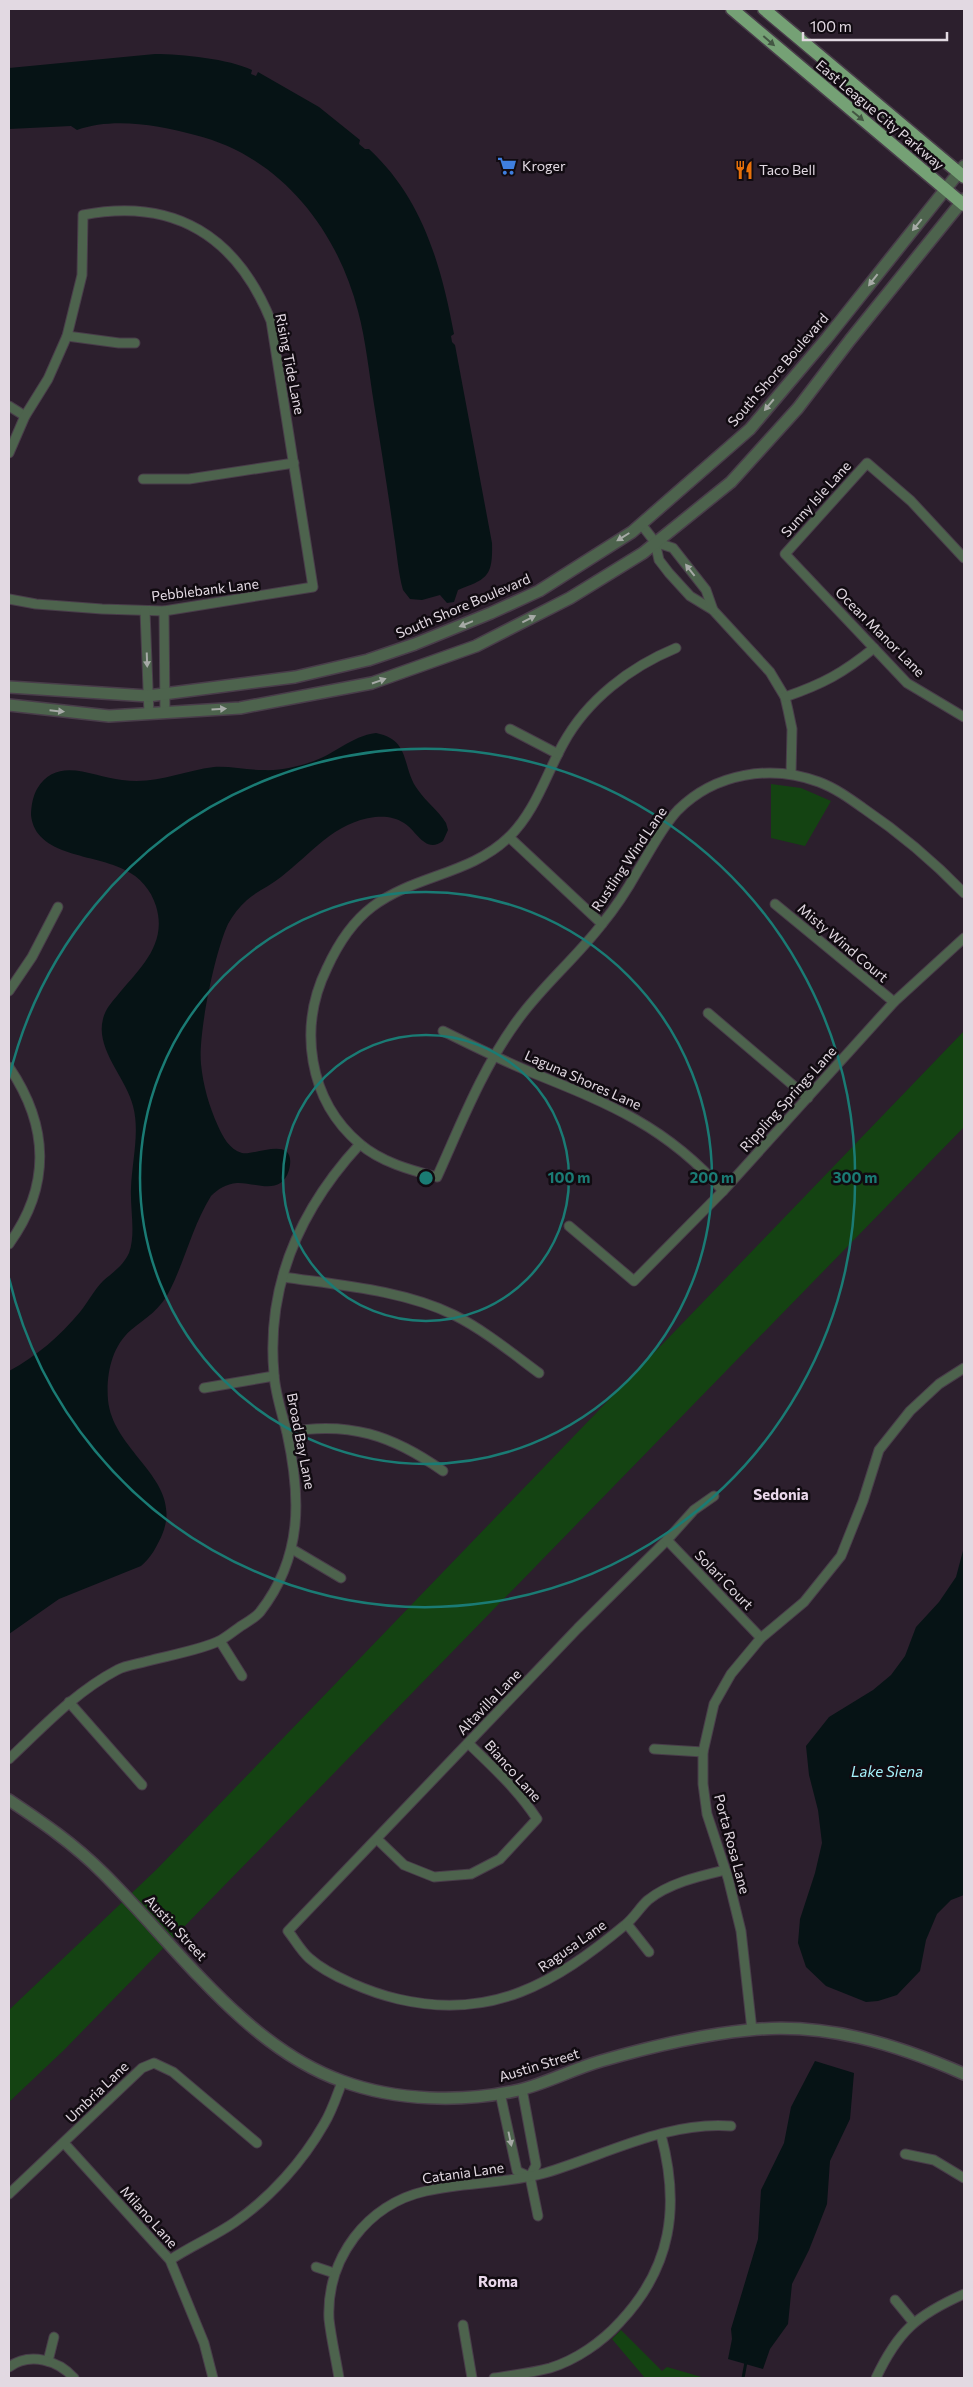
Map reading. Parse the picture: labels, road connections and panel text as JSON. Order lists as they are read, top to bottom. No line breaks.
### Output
{"streets":{"main road":["East League City Parkway"],"street":["Rising Tide Lane","South Shore Boulevard","Sunny Isle Lane","Pebblebank Lane","Ocean Manor Lane","Rustling Wind Lane","Misty Wind Court","Laguna Shores Lane","Rippling Springs Lane","Broad Bay Lane","Solari Court","Altavilla Lane","Bianco Lane","Porta Rosa Lane","Austin Street","Ragusa Lane","Umbria Lane","Catania Lane","Milano Lane"]},"crossings":[["East League City Parkway","South Shore Boulevard"],["Rising Tide Lane","Pebblebank Lane"],["Sunny Isle Lane","Ocean Manor Lane"],["Rustling Wind Lane","Laguna Shores Lane"],["Rustling Wind Lane","Broad Bay Lane"],["Misty Wind Court","Rippling Springs Lane"],["Laguna Shores Lane","Rippling Springs Lane"],["Solari Court","Altavilla Lane"],["Solari Court","Porta Rosa Lane"],["Altavilla Lane","Bianco Lane"],["Altavilla Lane","Ragusa Lane"],["Porta Rosa Lane","Austin Street"],["Porta Rosa Lane","Ragusa Lane"],["Umbria Lane","Milano Lane"]],"districts":["Sedonia","Roma"],"water":["Lake Siena"],"places":{"supermarket":["Kroger"],"restaurant":["Taco Bell"]},"scale_bar":"100 m","rings":["100 m","200 m","300 m"]}
